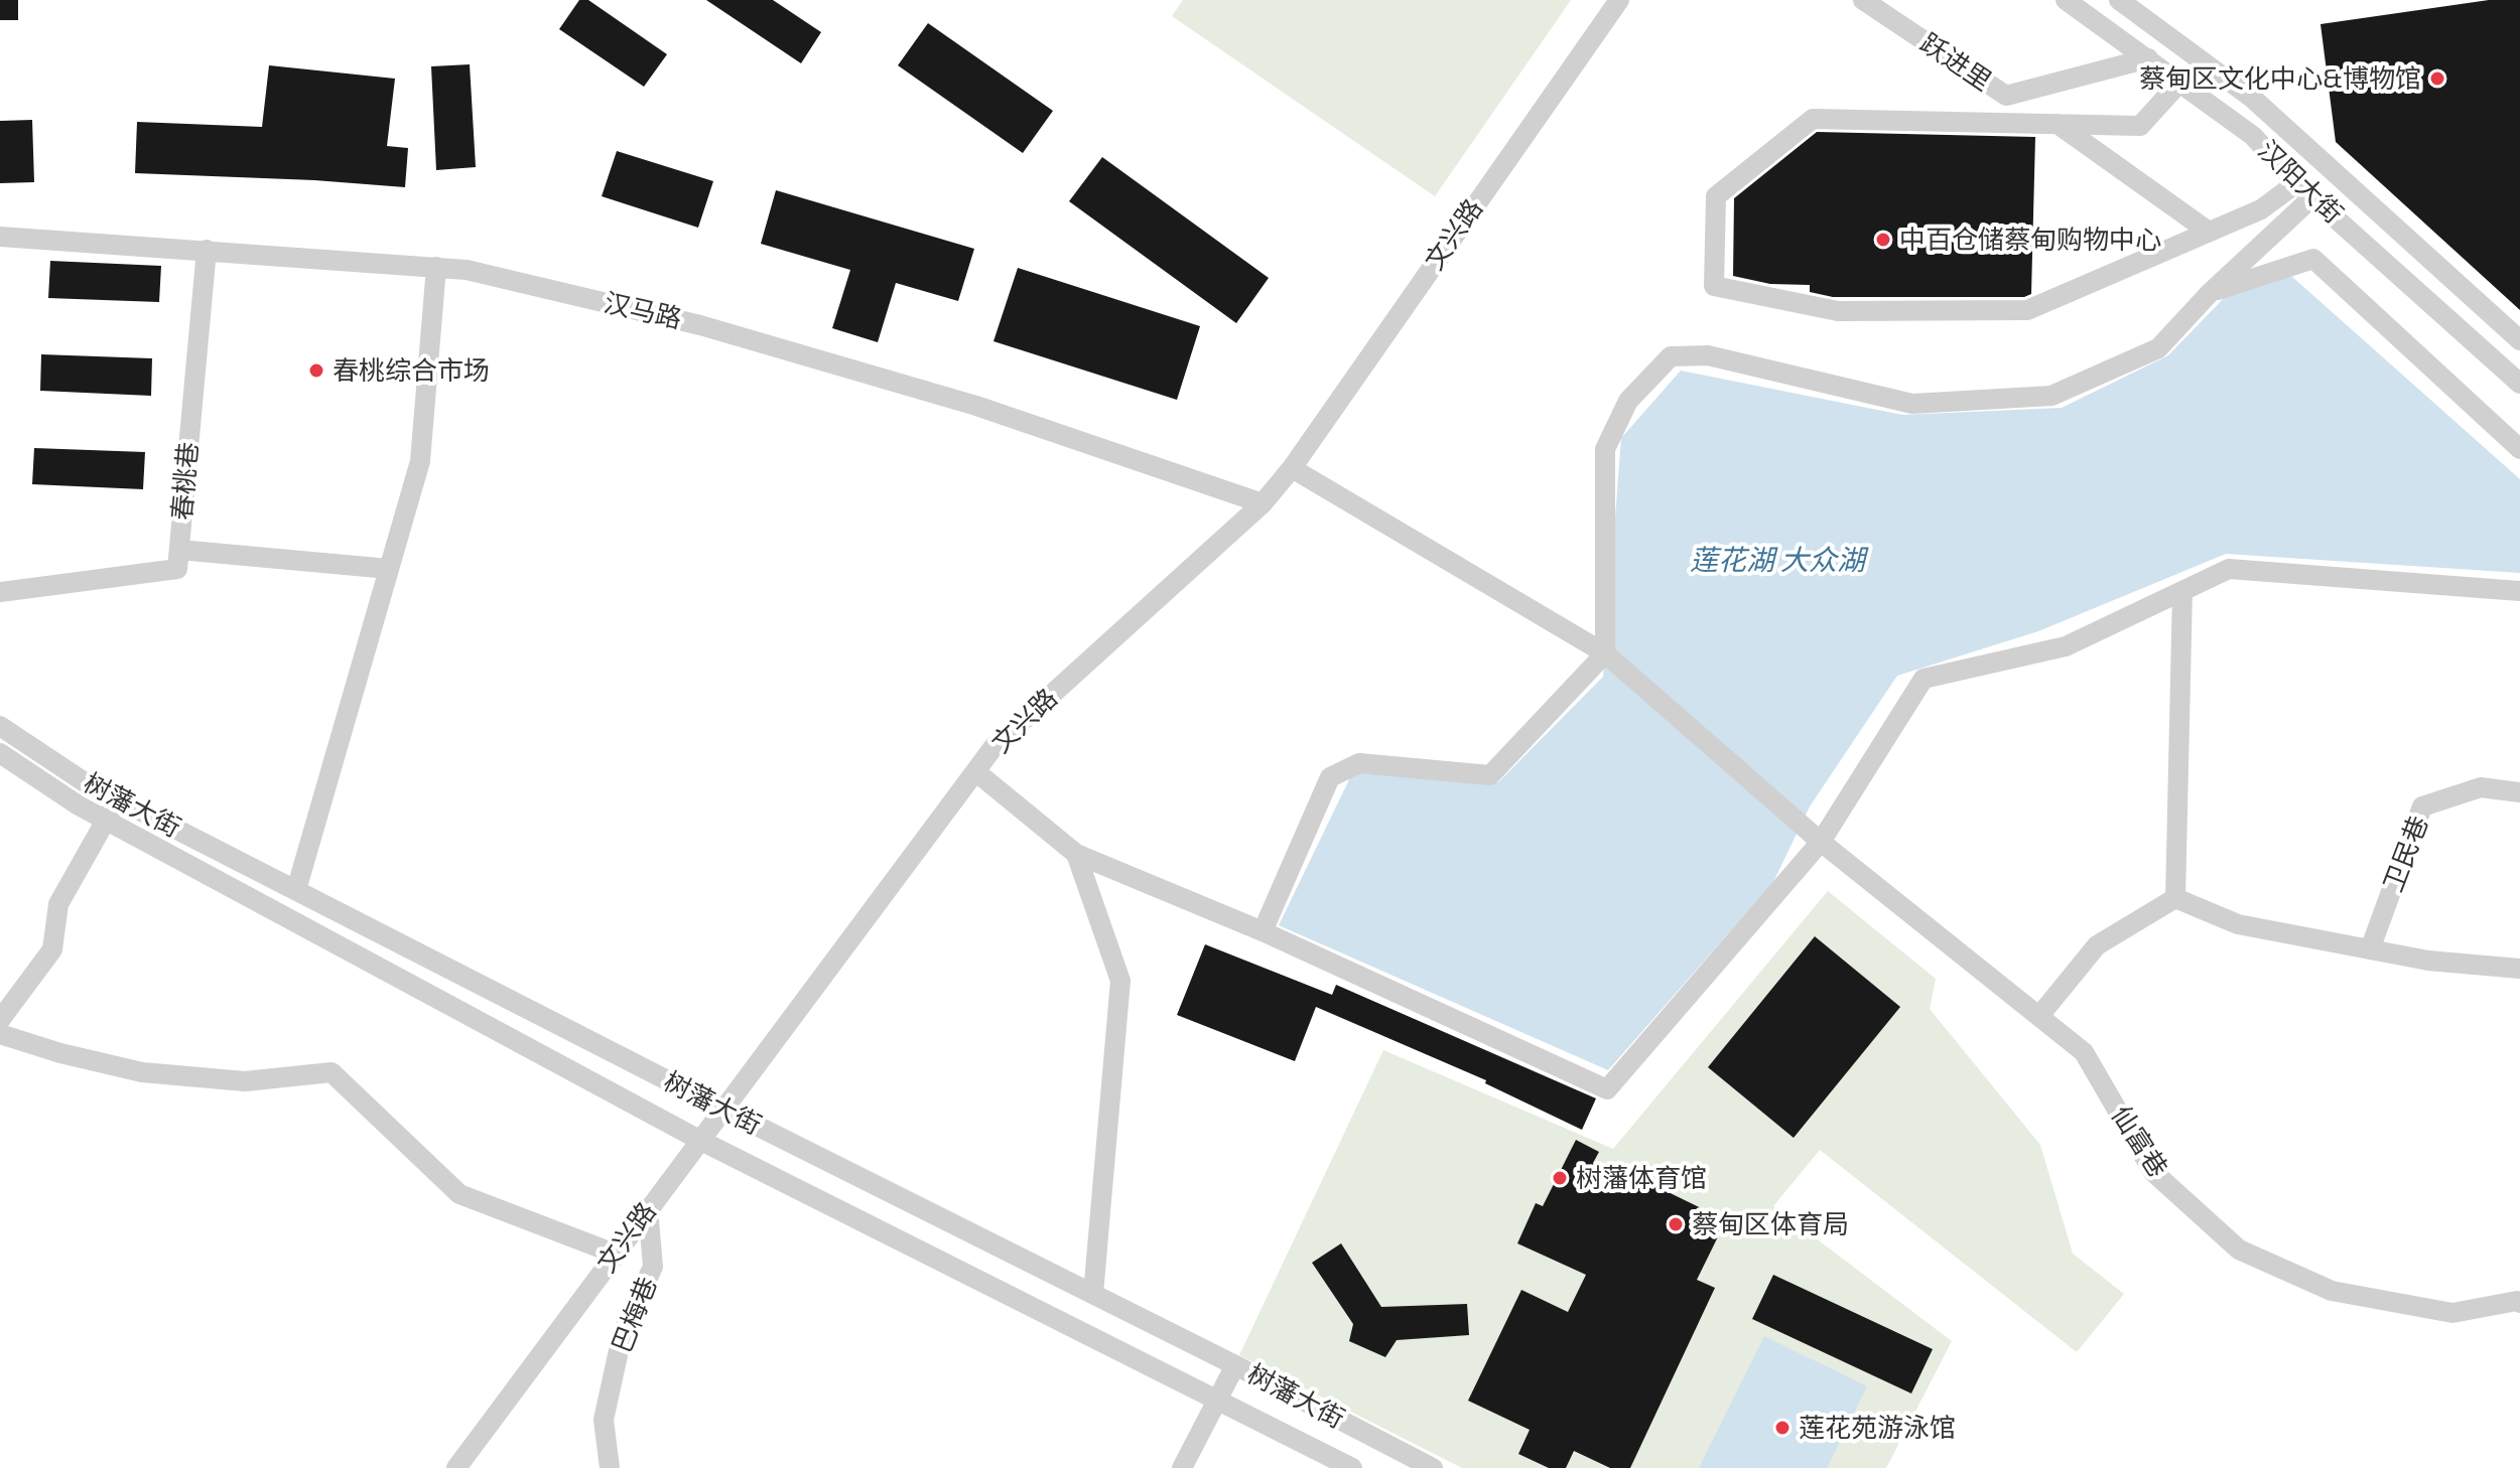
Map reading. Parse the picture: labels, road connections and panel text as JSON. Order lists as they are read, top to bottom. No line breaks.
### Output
{"streets":{"street":["跃进里","汉阳大街","文兴路","汉马路","春桃巷","树藩大街","卫民巷","仙富巷","巴梅巷"]},"crossings":[["跃进里","汉阳大街"],["文兴路","汉马路"],["文兴路","树藩大街"],["文兴路","仙富巷"],["文兴路","巴梅巷"],["汉马路","春桃巷"]],"water":["莲花湖 大众湖"],"places":["蔡甸区文化中心&博物馆","中百仓储蔡甸购物中心","春桃综合市场","树藩体育馆","蔡甸区体育局","莲花苑游泳馆"]}
